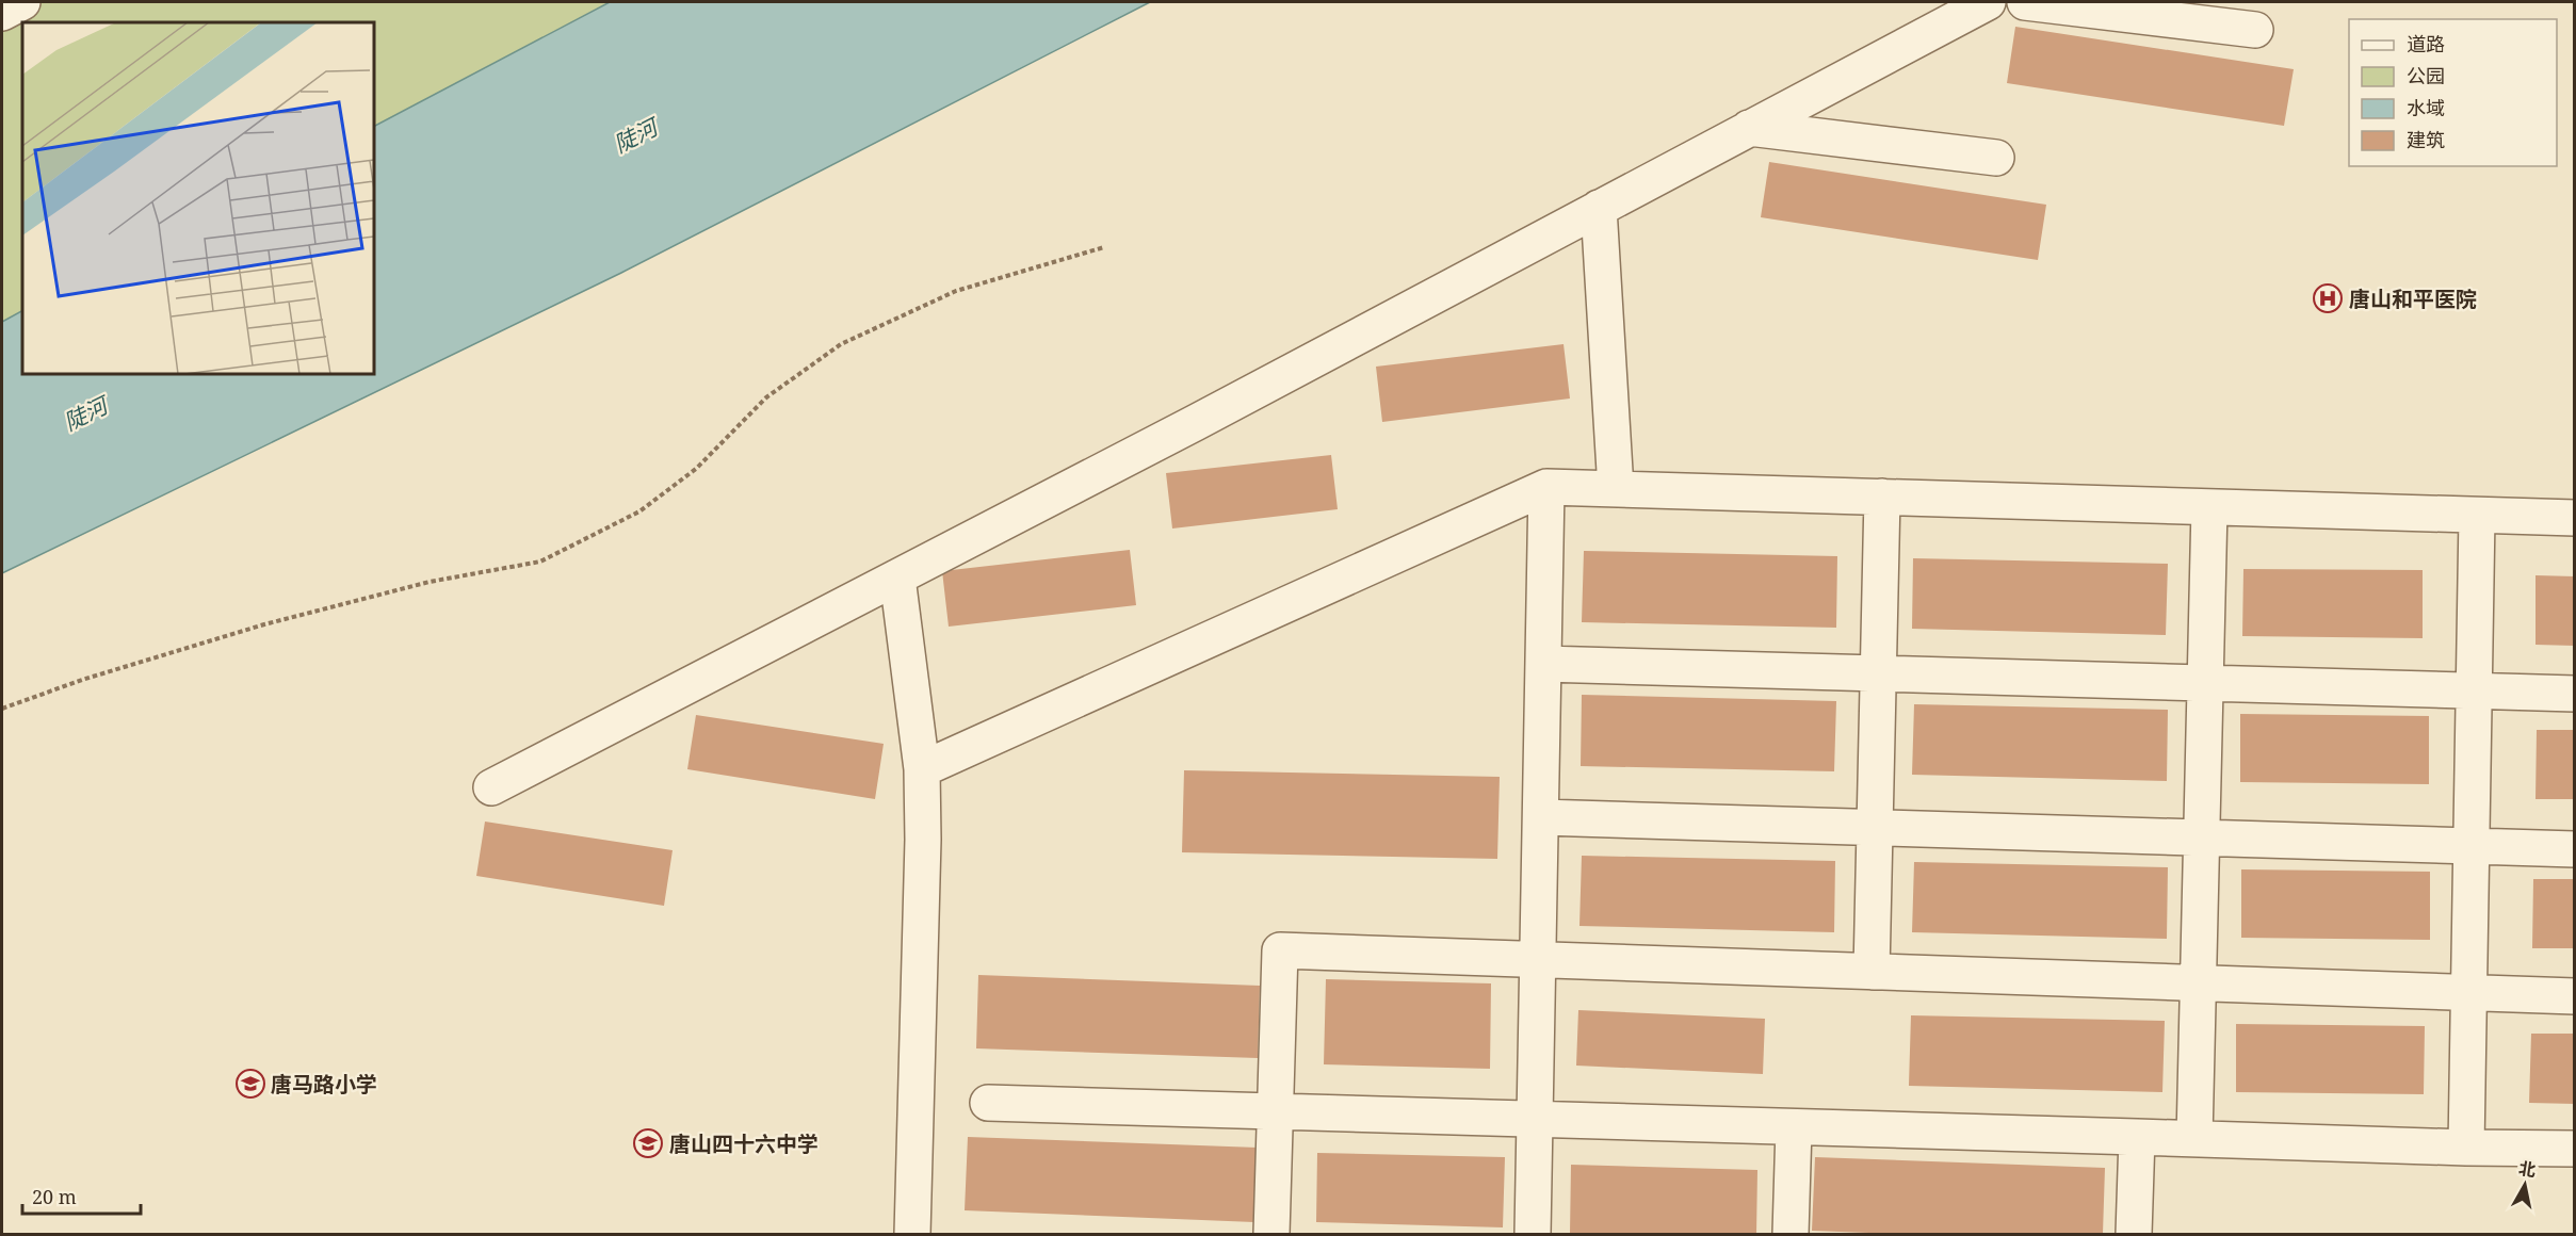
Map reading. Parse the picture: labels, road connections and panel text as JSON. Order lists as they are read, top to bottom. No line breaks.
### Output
{"water":["陡河"],"places":{"hospital":["唐山和平医院"],"school or university":["唐马路小学","唐山四十六中学"]},"legend":["道路","公园","水域","建筑"],"scale_bar":"20 m","north":"top"}
